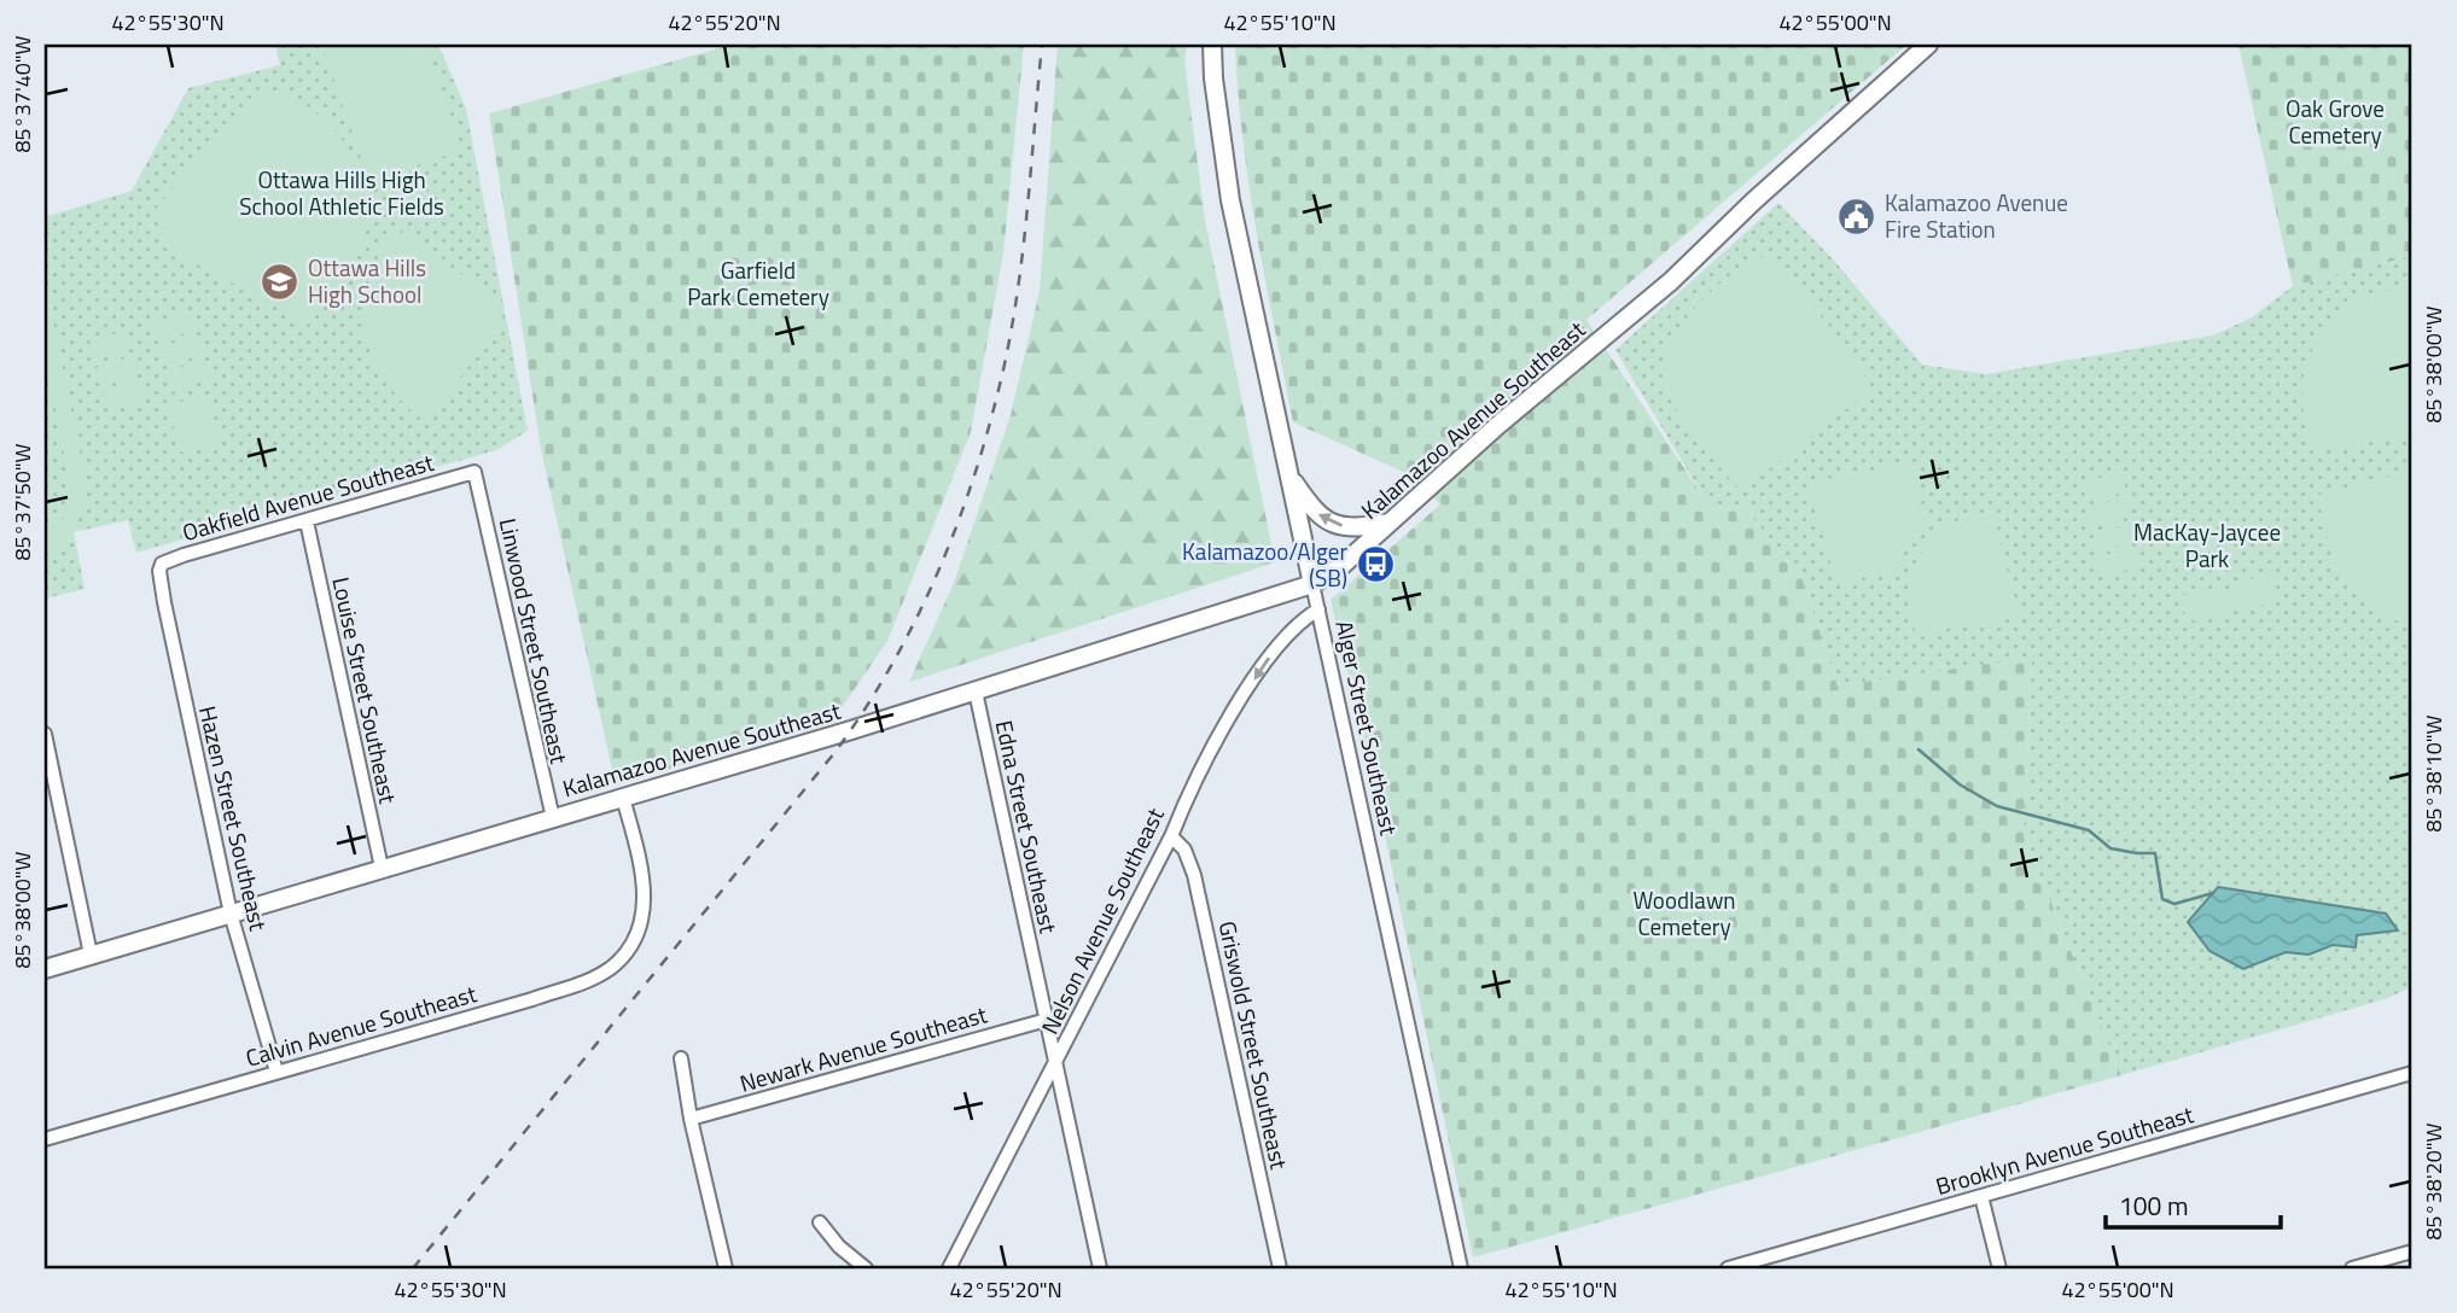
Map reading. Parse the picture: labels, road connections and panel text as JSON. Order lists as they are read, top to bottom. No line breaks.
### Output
{"streets":{"main road":["Kalamazoo Avenue Southeast","Alger Street Southeast"],"street":["Oakfield Avenue Southeast","Linwood Street Southeast","Louise Street Southeast","Hazen Street Southeast","Edna Street Southeast","Nelson Avenue Southeast","Calvin Avenue Southeast","Griswold Street Southeast","Newark Avenue Southeast","Brooklyn Avenue Southeast"]},"crossings":[["Kalamazoo Avenue Southeast","Linwood Street Southeast"],["Kalamazoo Avenue Southeast","Louise Street Southeast"],["Kalamazoo Avenue Southeast","Alger Street Southeast"],["Kalamazoo Avenue Southeast","Hazen Street Southeast"],["Kalamazoo Avenue Southeast","Edna Street Southeast"],["Kalamazoo Avenue Southeast","Calvin Avenue Southeast"],["Oakfield Avenue Southeast","Linwood Street Southeast"],["Oakfield Avenue Southeast","Louise Street Southeast"],["Oakfield Avenue Southeast","Hazen Street Southeast"],["Alger Street Southeast","Nelson Avenue Southeast"],["Hazen Street Southeast","Calvin Avenue Southeast"],["Edna Street Southeast","Nelson Avenue Southeast"],["Edna Street Southeast","Newark Avenue Southeast"],["Nelson Avenue Southeast","Griswold Street Southeast"]],"one_way":["Nelson Avenue Southeast"],"parks":["Oak Grove Cemetery","Ottawa Hills High School Athletic Fields","Garfield Park Cemetery","MacKay-Jaycee Park","Woodlawn Cemetery"],"places":{"public building":["Kalamazoo Avenue Fire Station"],"school or university":["Ottawa Hills High School"],"bus stop":["Kalamazoo/Alger (SB)"]},"scale_bar":"100 m","coordinates":["42°55'30\"N","42°55'20\"N","42°55'10\"N","42°55'00\"N","85°37'40\"W","85°38'00\"W","85°37'50\"W","85°38'10\"W","85°38'20\"W"]}
